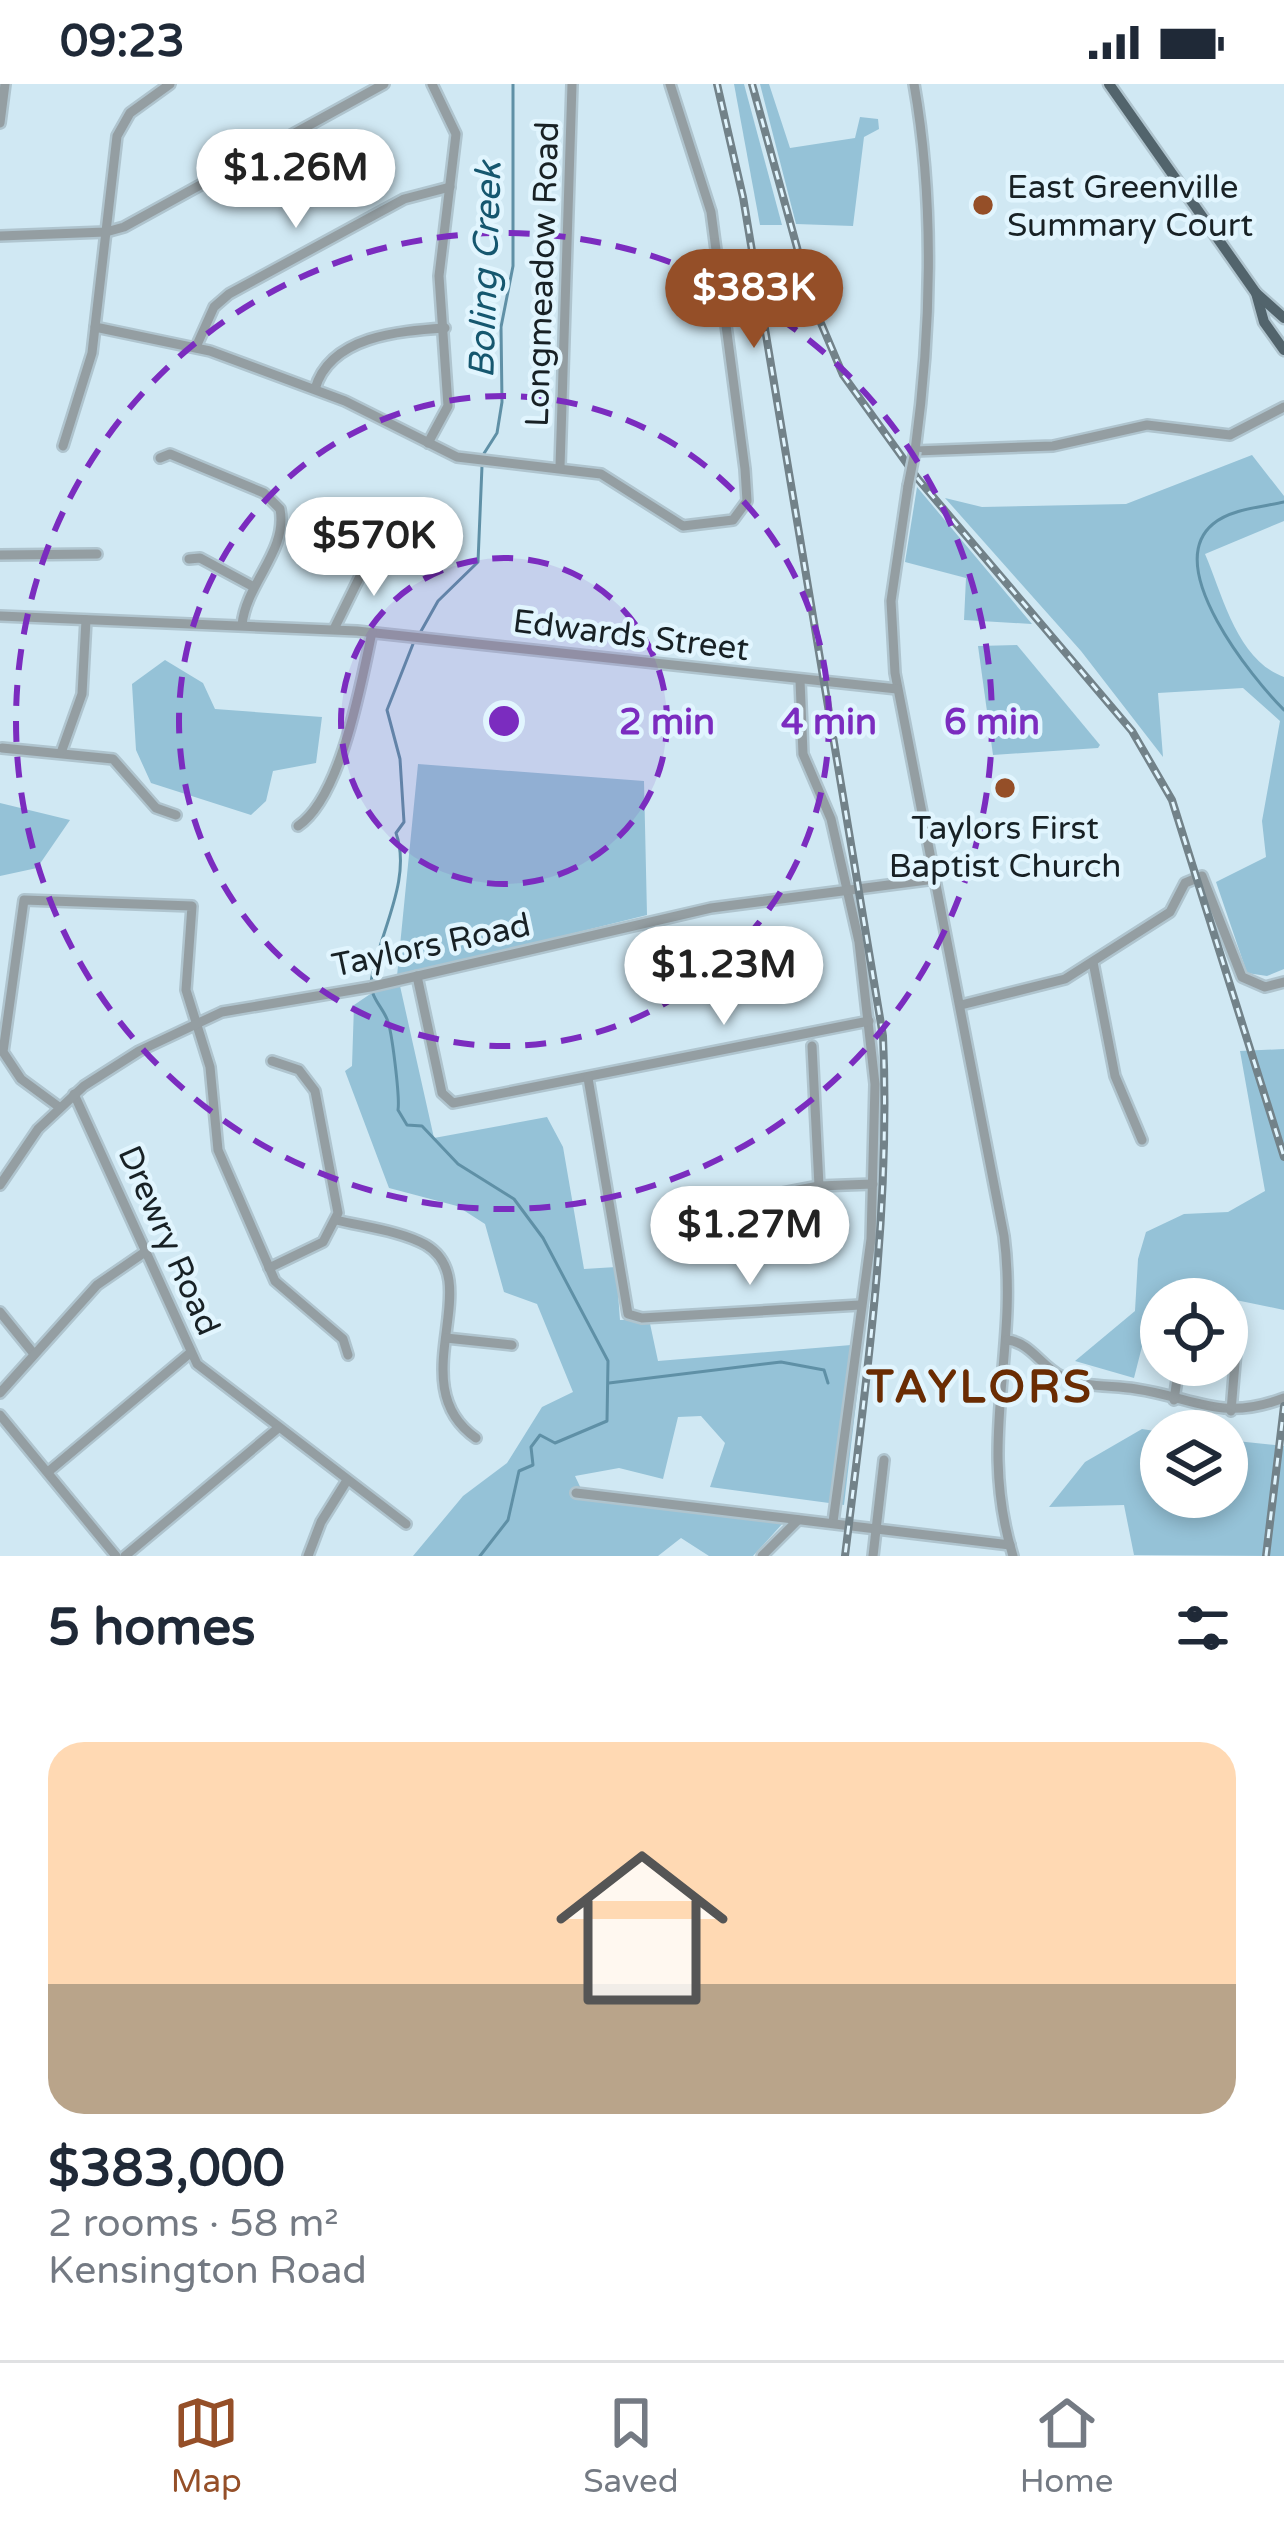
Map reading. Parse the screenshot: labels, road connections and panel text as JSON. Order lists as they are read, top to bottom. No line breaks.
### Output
{"streets":{"street":["Longmeadow Road","Edwards Street","Taylors Road","Drewry Road"]},"crossings":[["Taylors Road","Drewry Road"]],"districts":["TAYLORS"],"water":["Boling Creek"],"places":["East Greenville Summary Court","Taylors First Baptist Church"],"page":{"status":"09:23","price":["$1.26M","$383K","$570K","$1.23M","$1.27M"],"heading":"5 homes","list":[{"name":"$383,000","note":"2 rooms · 58 m² · Kensington Road"}],"tabs":["Map","Saved","Home"]},"rings":["2 min","4 min","6 min"]}
